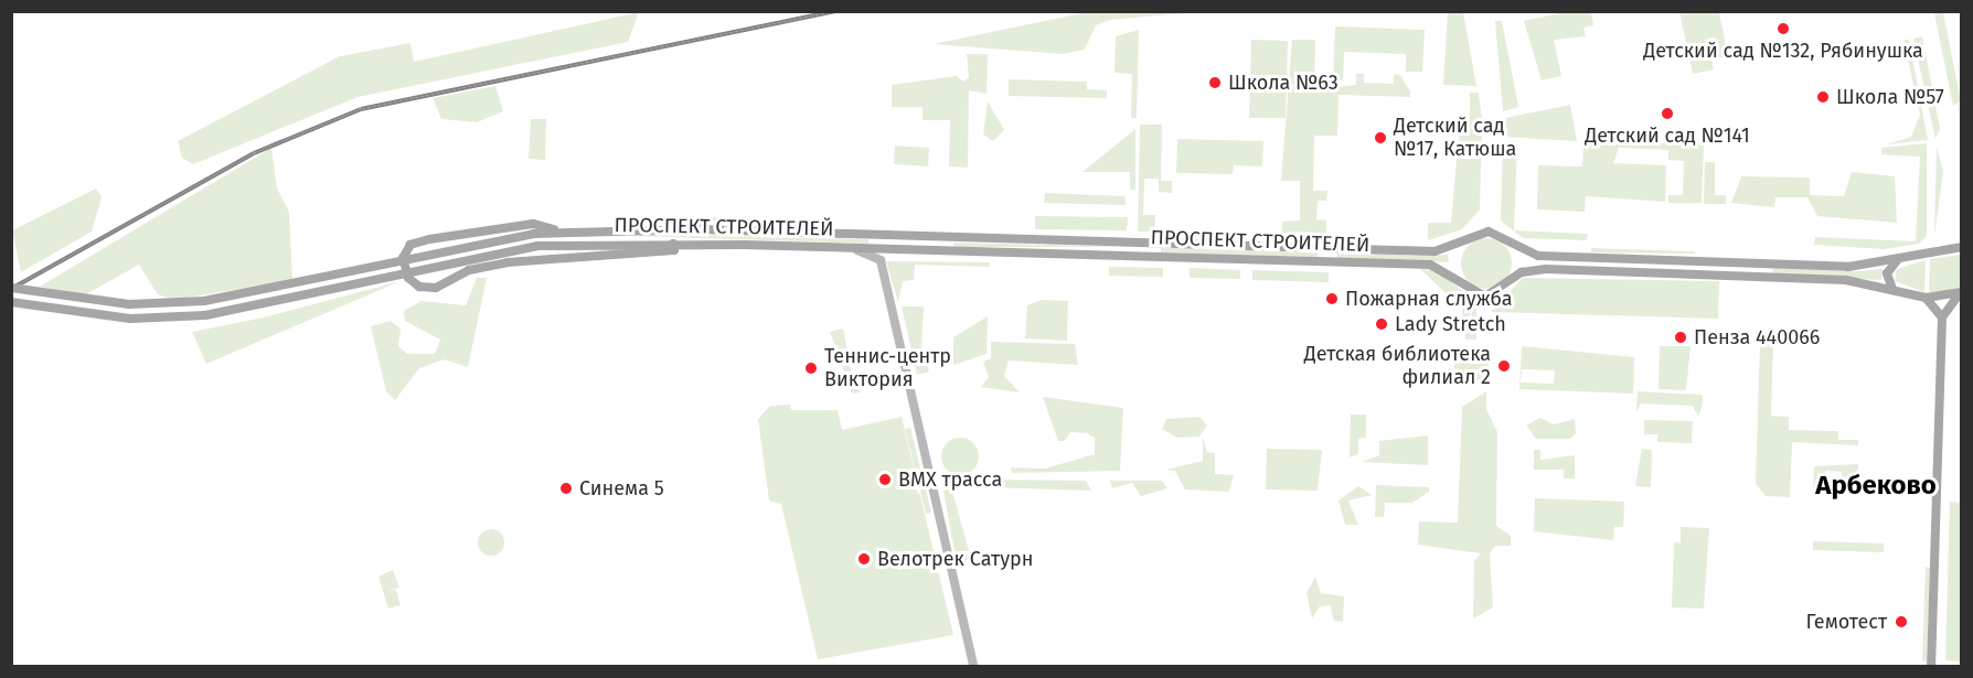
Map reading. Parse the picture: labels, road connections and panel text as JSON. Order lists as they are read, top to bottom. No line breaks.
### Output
{"streets":{"main road":["ПРОСПЕКТ СТРОИТЕЛЕЙ"]},"districts":["Арбеково"],"places":["Детский сад №132, Рябинушка","Школа №63","Школа №57","Детский сад №141","Детский сад №17, Катюша","Пожарная служба","Lady Stretch","Пенза 440066","Детская библиотека филиал 2","Теннис-центр Виктория","BMX трасса","Синема 5","Велотрек Сатурн","Гемотест"]}
